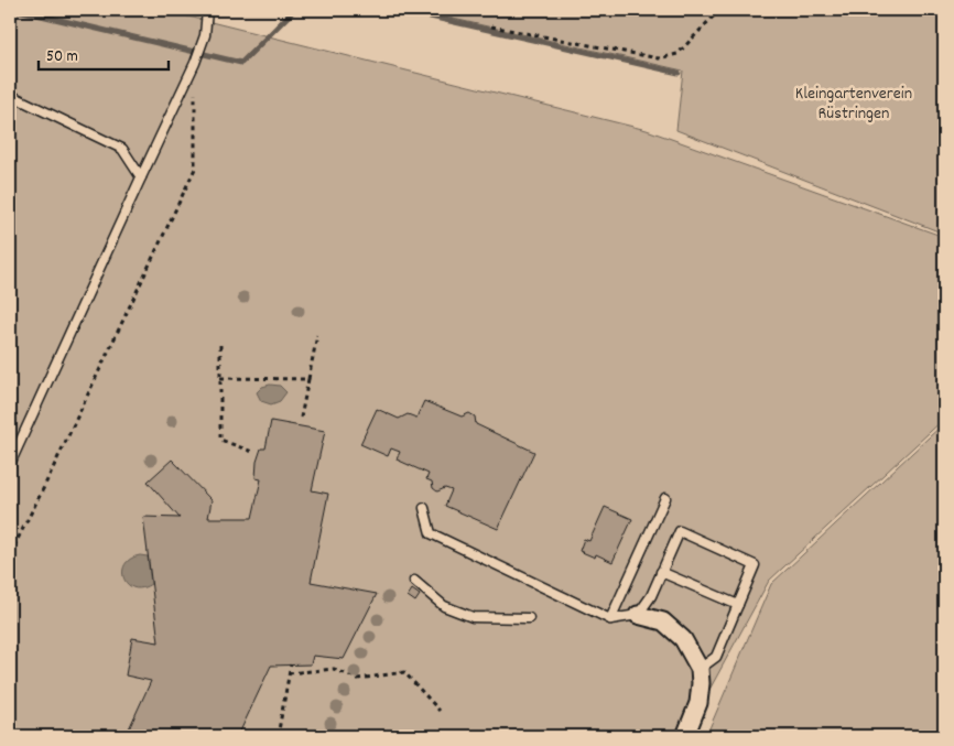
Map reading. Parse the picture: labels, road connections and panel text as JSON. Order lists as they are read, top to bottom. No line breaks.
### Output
{"parks":["Kleingartenverein Rüstringen"],"scale_bar":"50 m"}
